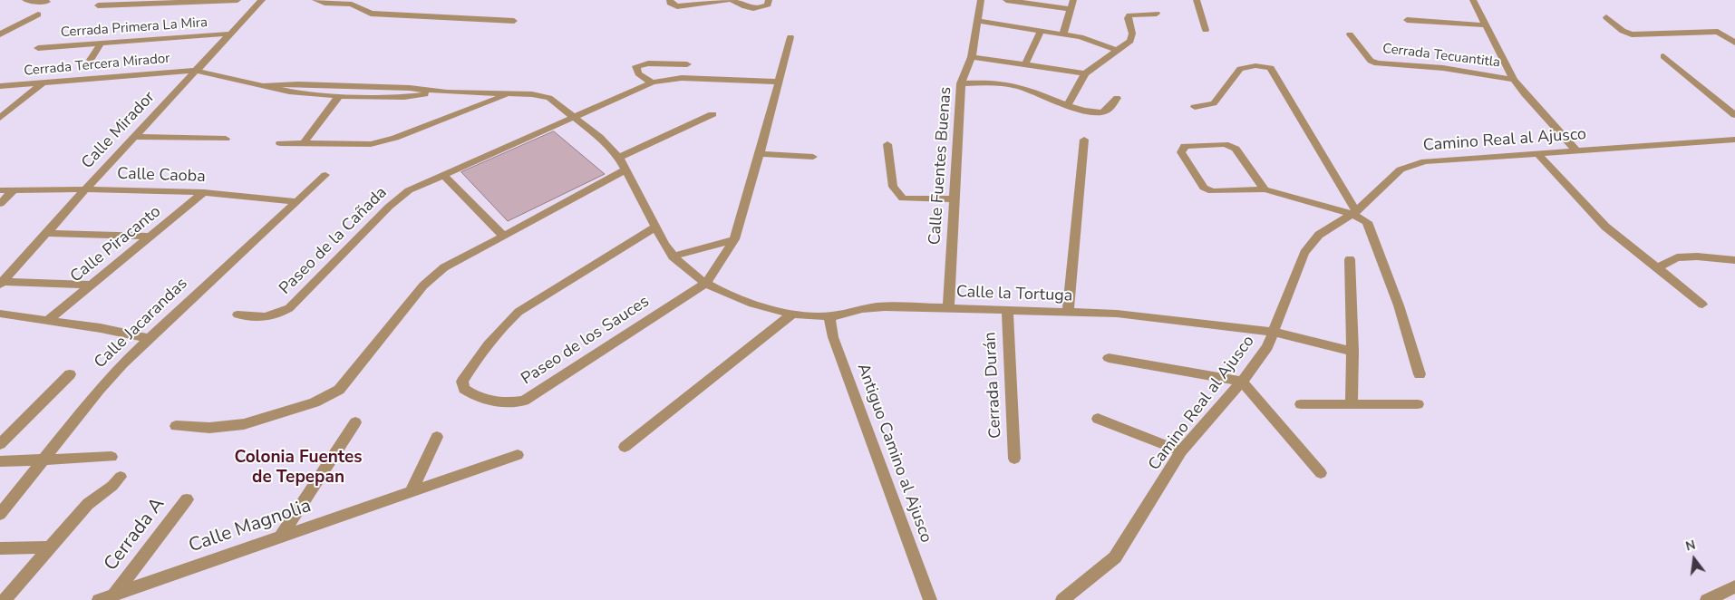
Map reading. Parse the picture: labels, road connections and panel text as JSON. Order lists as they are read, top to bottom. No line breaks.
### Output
{"streets":{"street":["Cerrada Primera La Mira","Cerrada Tecuantitla","Cerrada Tercera Mirador","Calle Mirador","Camino Real al Ajusco","Calle Fuentes Buenas","Calle Caoba","Paseo de la Cañada","Calle Piracanto","Calle la Tortuga","Calle Jacarandas","Paseo de los Sauces","Cerrada Durán","Antiguo Camino al Ajusco","Calle Magnolia","Cerrada A"]},"crossings":[["Cerrada Primera La Mira","Calle Mirador"],["Cerrada Tercera Mirador","Calle Mirador"],["Calle Mirador","Calle Caoba"],["Camino Real al Ajusco","Calle la Tortuga"],["Calle Fuentes Buenas","Calle la Tortuga"],["Calle Caoba","Calle Piracanto"],["Calle Caoba","Calle Jacarandas"],["Calle la Tortuga","Paseo de los Sauces"],["Calle la Tortuga","Cerrada Durán"],["Calle la Tortuga","Antiguo Camino al Ajusco"],["Calle Magnolia","Cerrada A"]],"districts":["Colonia Fuentes de Tepepan"],"north":"top"}
